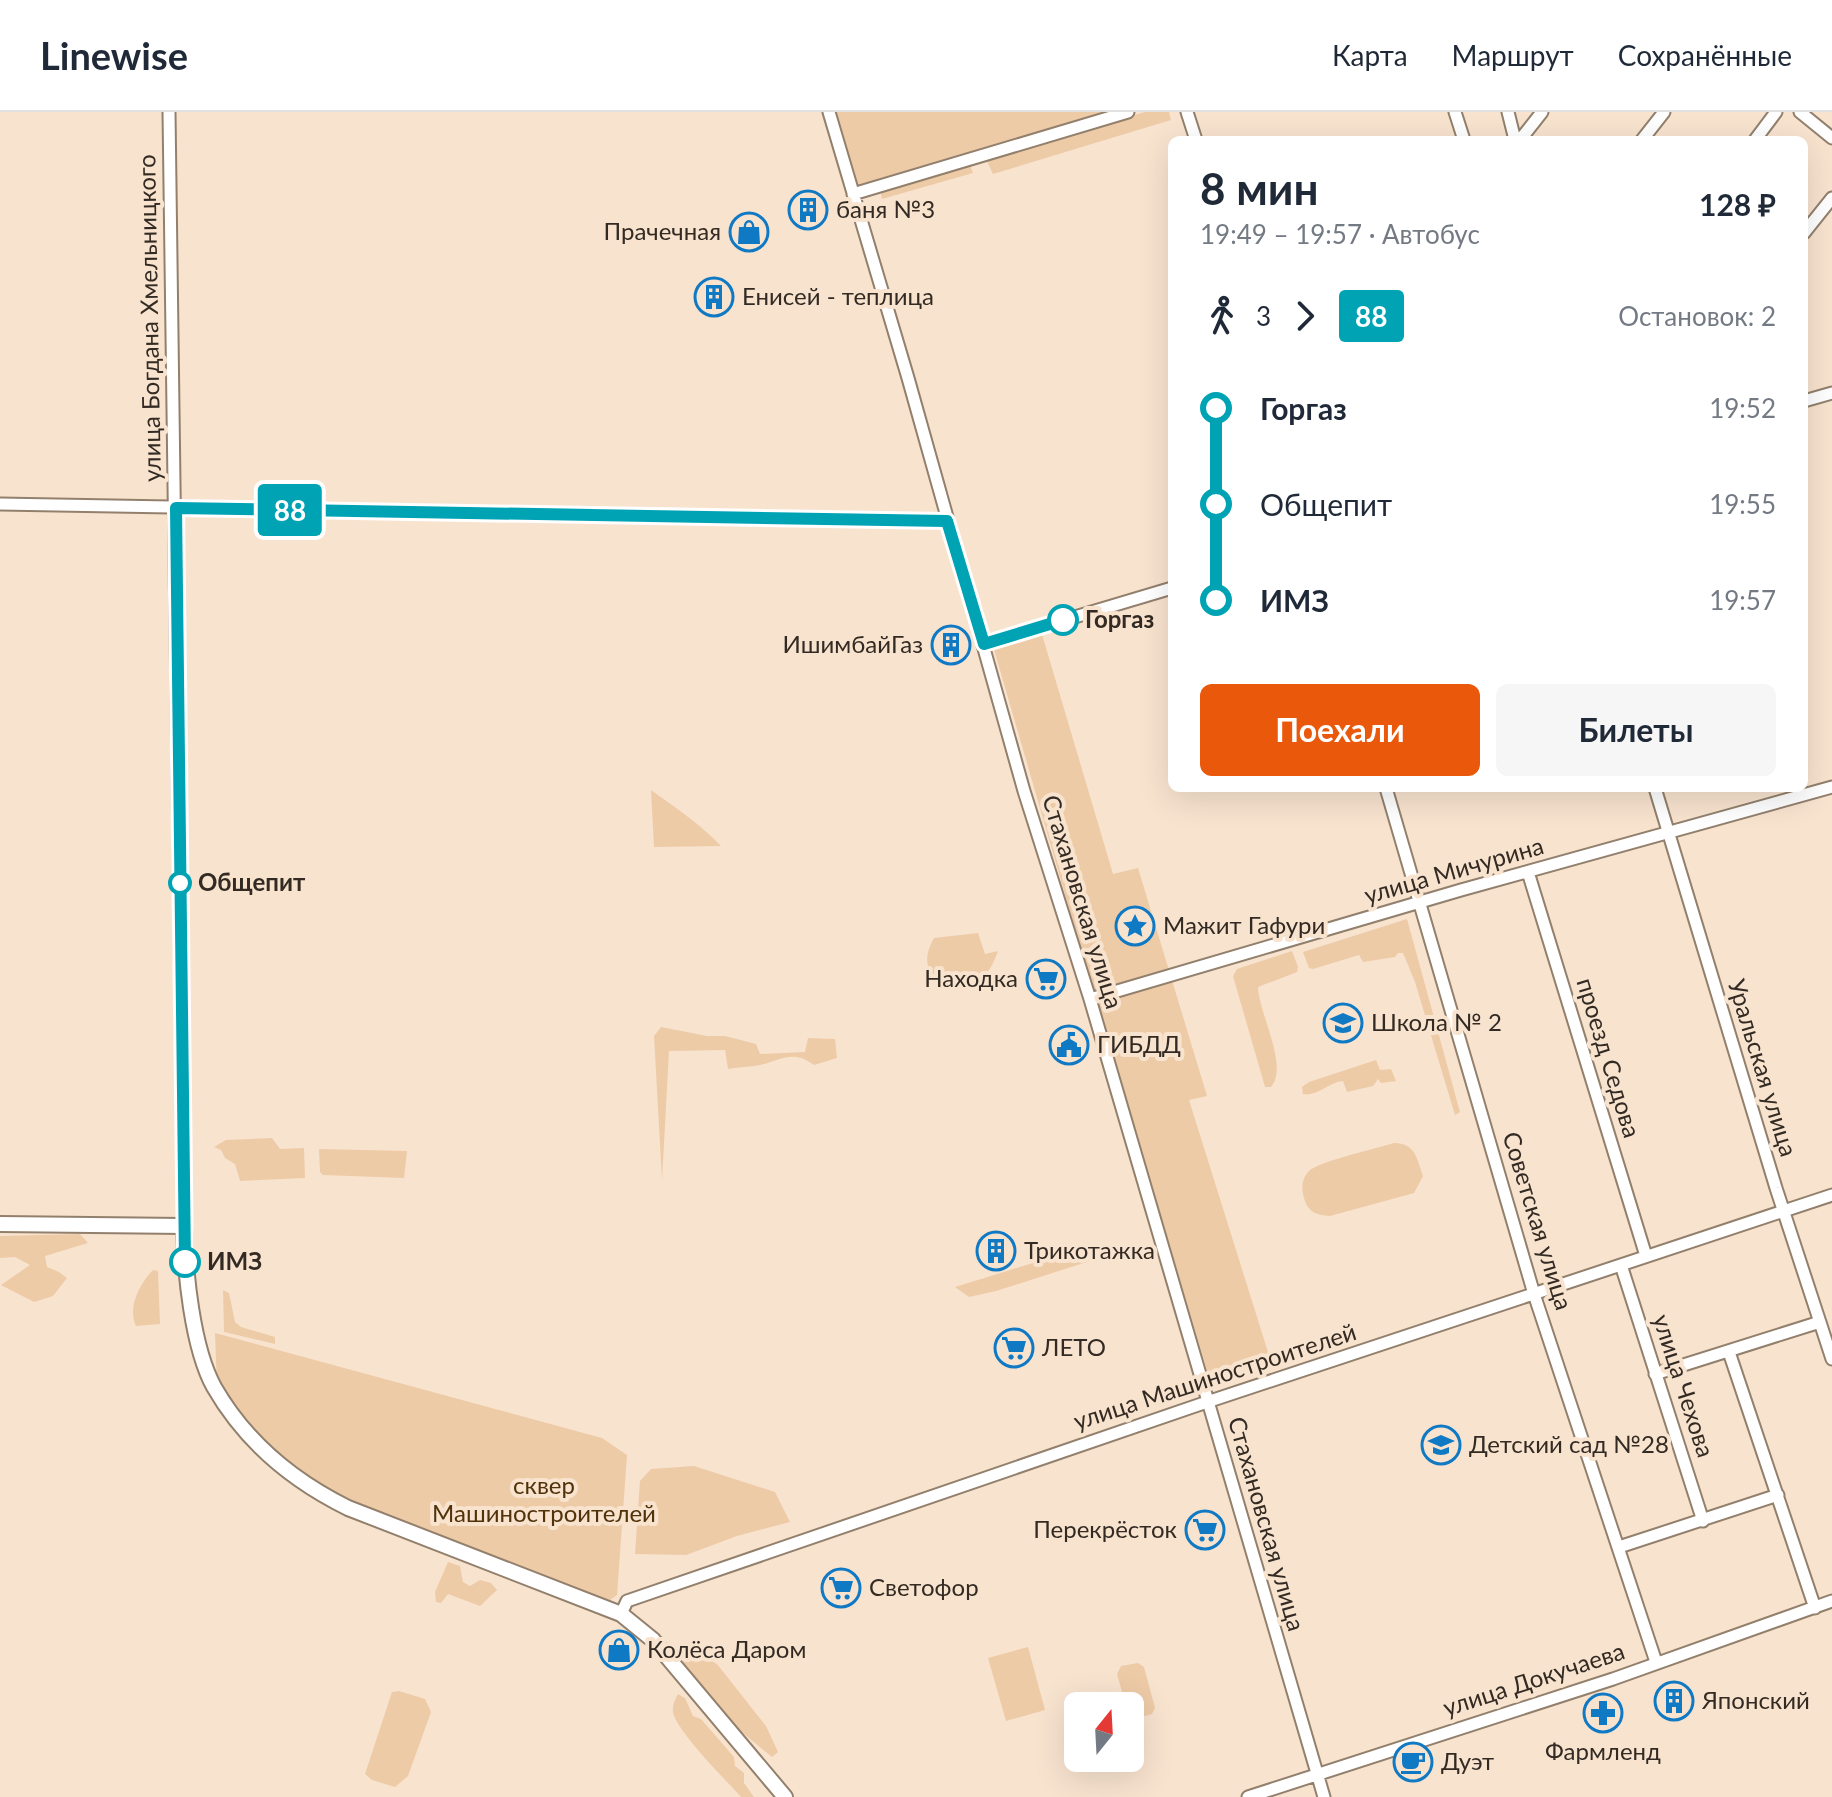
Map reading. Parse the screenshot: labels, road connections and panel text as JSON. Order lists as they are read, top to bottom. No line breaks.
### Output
{"streets":{"main road":["улица Богдана Хмельницкого"],"street":["улица Мичурина","Стахановская улица","проезд Седова","Уральская улица","Советская улица","улица Машиностроителей","улица Чехова","улица Докучаева"]},"crossings":[["улица Богдана Хмельницкого","улица Машиностроителей"],["улица Мичурина","Стахановская улица"],["улица Мичурина","проезд Седова"],["улица Мичурина","Уральская улица"],["улица Мичурина","Советская улица"],["Стахановская улица","улица Машиностроителей"],["Стахановская улица","улица Докучаева"],["проезд Седова","улица Машиностроителей"],["Уральская улица","улица Машиностроителей"],["Советская улица","улица Машиностроителей"],["Советская улица","улица Докучаева"],["улица Машиностроителей","улица Чехова"]],"parks":["сквер Машиностроителей"],"places":{"building":["баня №3","Енисей - теплица","ИшимбайГаз","Трикотажка","Японский"],"shop":["Прачечная","Колёса Даром"],"other":["Горгаз","Общепит","ИМЗ"],"place":["Мажит Гафури"],"supermarket":["Находка","ЛЕТО","Перекрёсток","Светофор"],"school or university":["Школа № 2","Детский сад №28"],"public building":["ГИБДД"],"pharmacy":["Фармленд"],"cafe":["Дуэт"]},"lines":["bus line 88"],"north":"top","page":{"header":"Linewise","nav":["Карта","Маршрут","Сохранённые"],"on_map":"88","heading":["8 мин","19:49 – 19:57 · Автобус","128 ₽"],"legs":["3","88","Остановок: 2"],"list":[{"name":"Горгаз","value":"19:52"},{"name":"Общепит","value":"19:55"},{"name":"ИМЗ","value":"19:57"}],"buttons":["Поехали","Билеты"]}}
